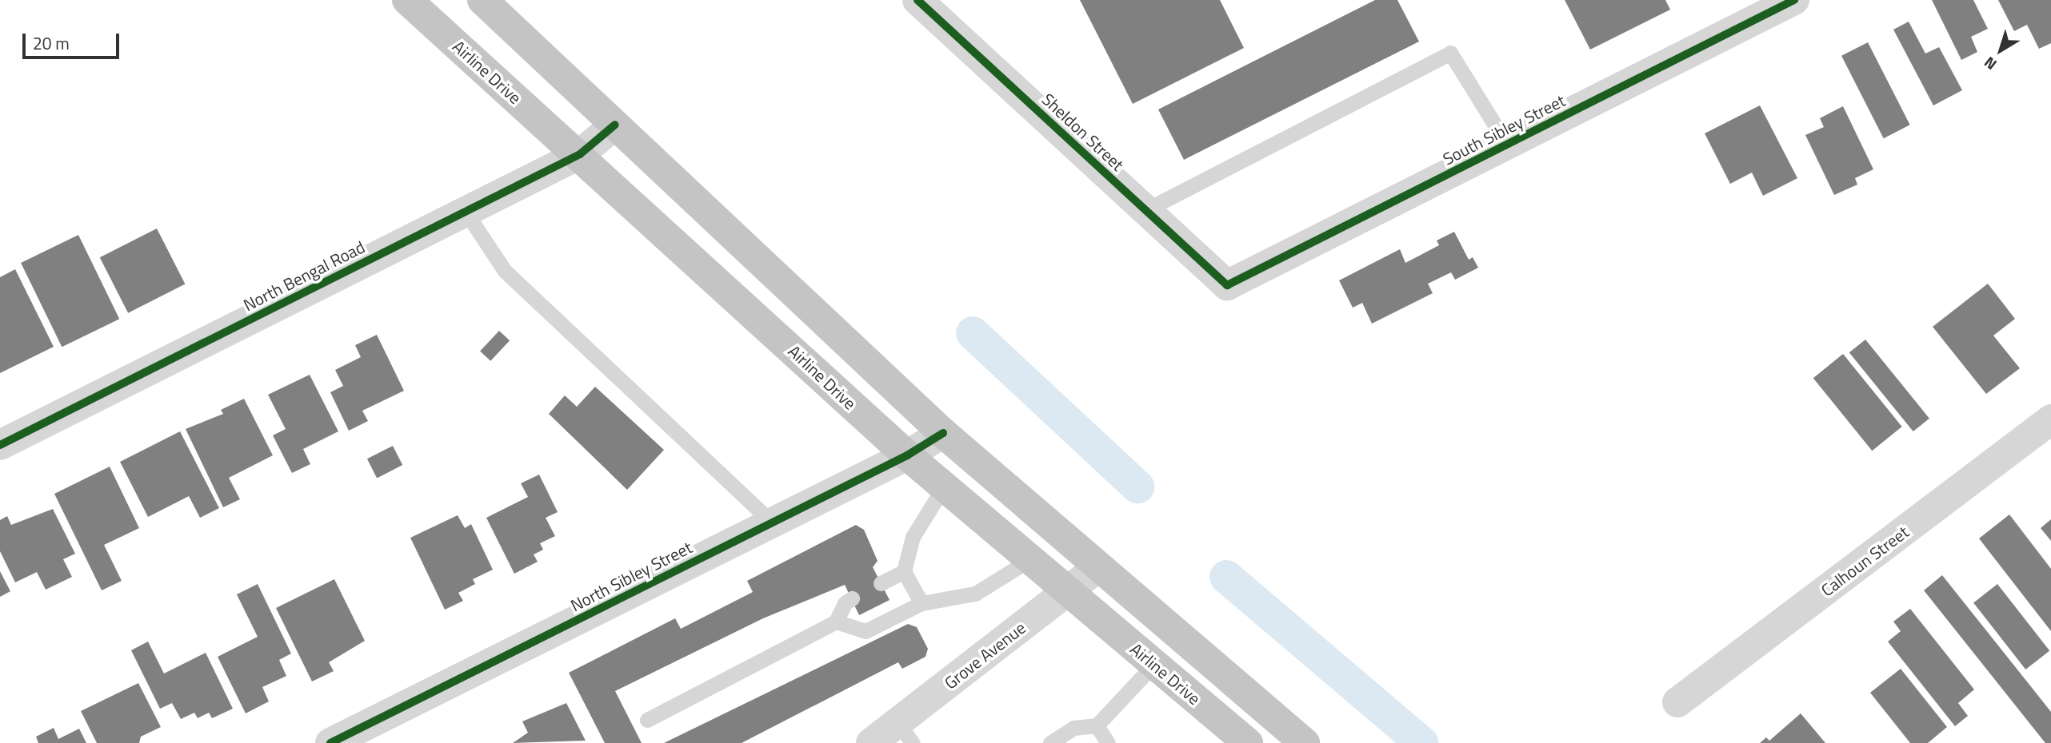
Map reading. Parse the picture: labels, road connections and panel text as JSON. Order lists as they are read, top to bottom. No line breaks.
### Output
{"streets":{"highway":["Airline Drive"],"street":["South Sibley Street","Sheldon Street","North Bengal Road","Calhoun Street","North Sibley Street","Grove Avenue"]},"crossings":[["Airline Drive","North Bengal Road"],["Airline Drive","North Sibley Street"],["Airline Drive","Grove Avenue"],["South Sibley Street","Sheldon Street"]],"scale_bar":"20 m","north":"bottom left"}
